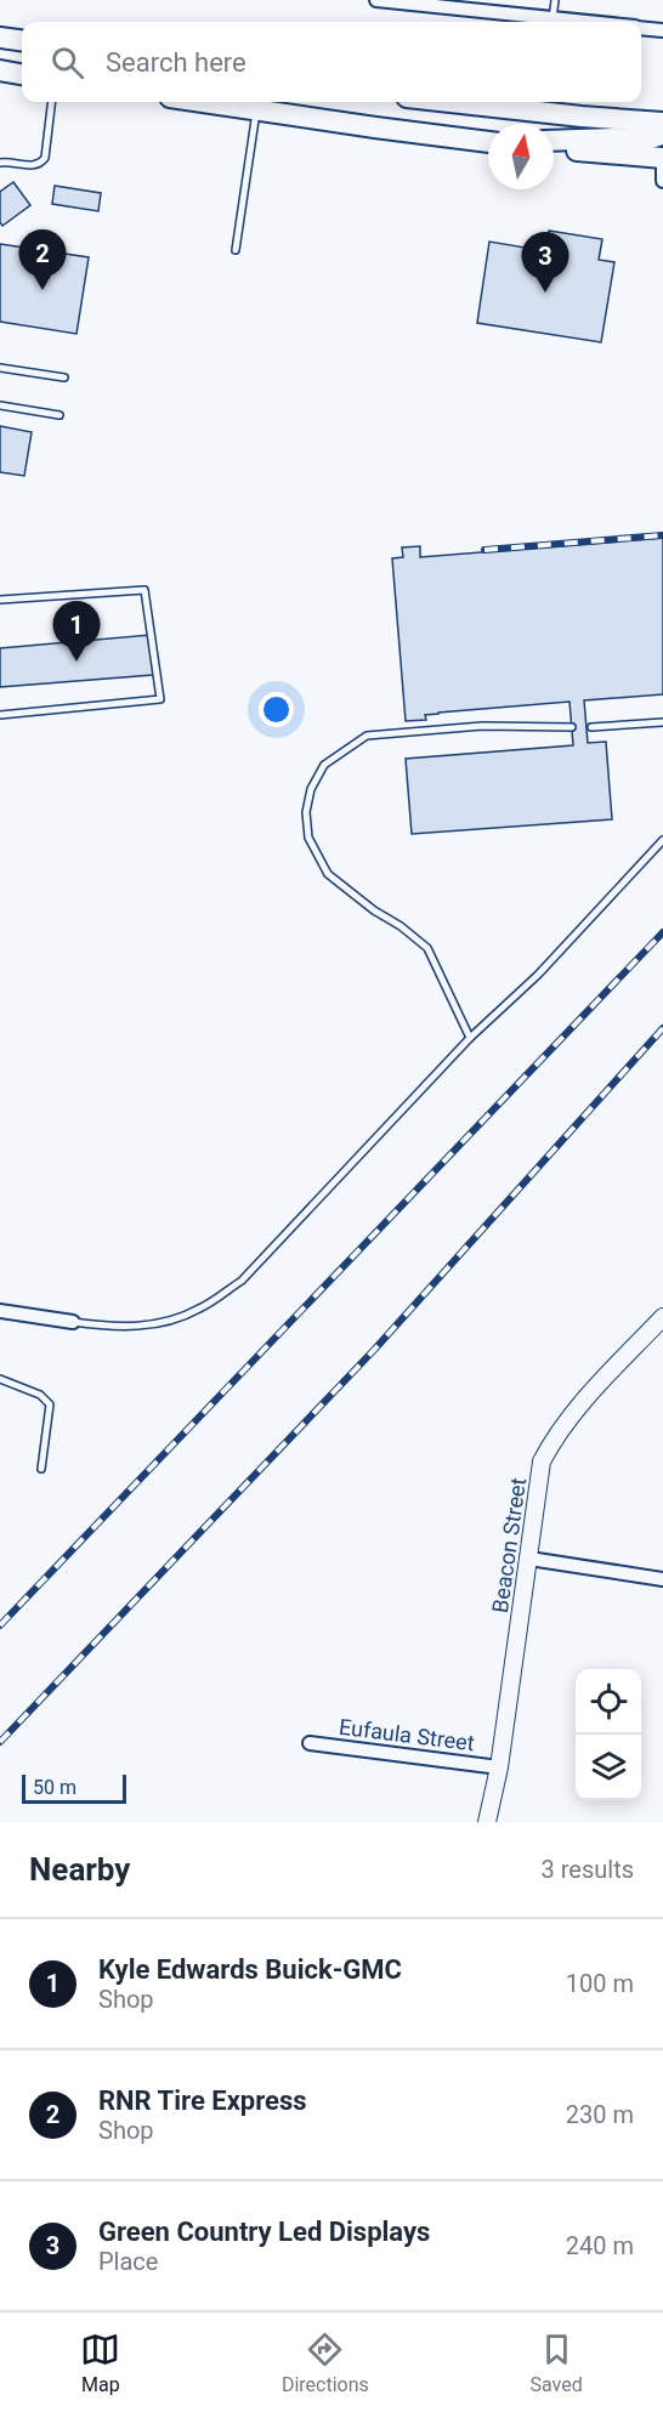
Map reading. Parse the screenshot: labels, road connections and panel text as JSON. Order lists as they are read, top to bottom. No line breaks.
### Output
{"streets":{"street":["Beacon Street","Eufaula Street"]},"crossings":[["Beacon Street","Eufaula Street"]],"scale_bar":"50 m","north":"top","page":{"search":"Search here","pins":["2","3","1"],"scale":"50 m","heading":["Nearby","3 results"],"list":[{"mark":"1","name":"Kyle Edwards Buick-GMC","note":"Shop","value":"100 m"},{"mark":"2","name":"RNR Tire Express","note":"Shop","value":"230 m"},{"mark":"3","name":"Green Country Led Displays","note":"Place","value":"240 m"}],"nav":["Map","Directions","Saved"]}}
